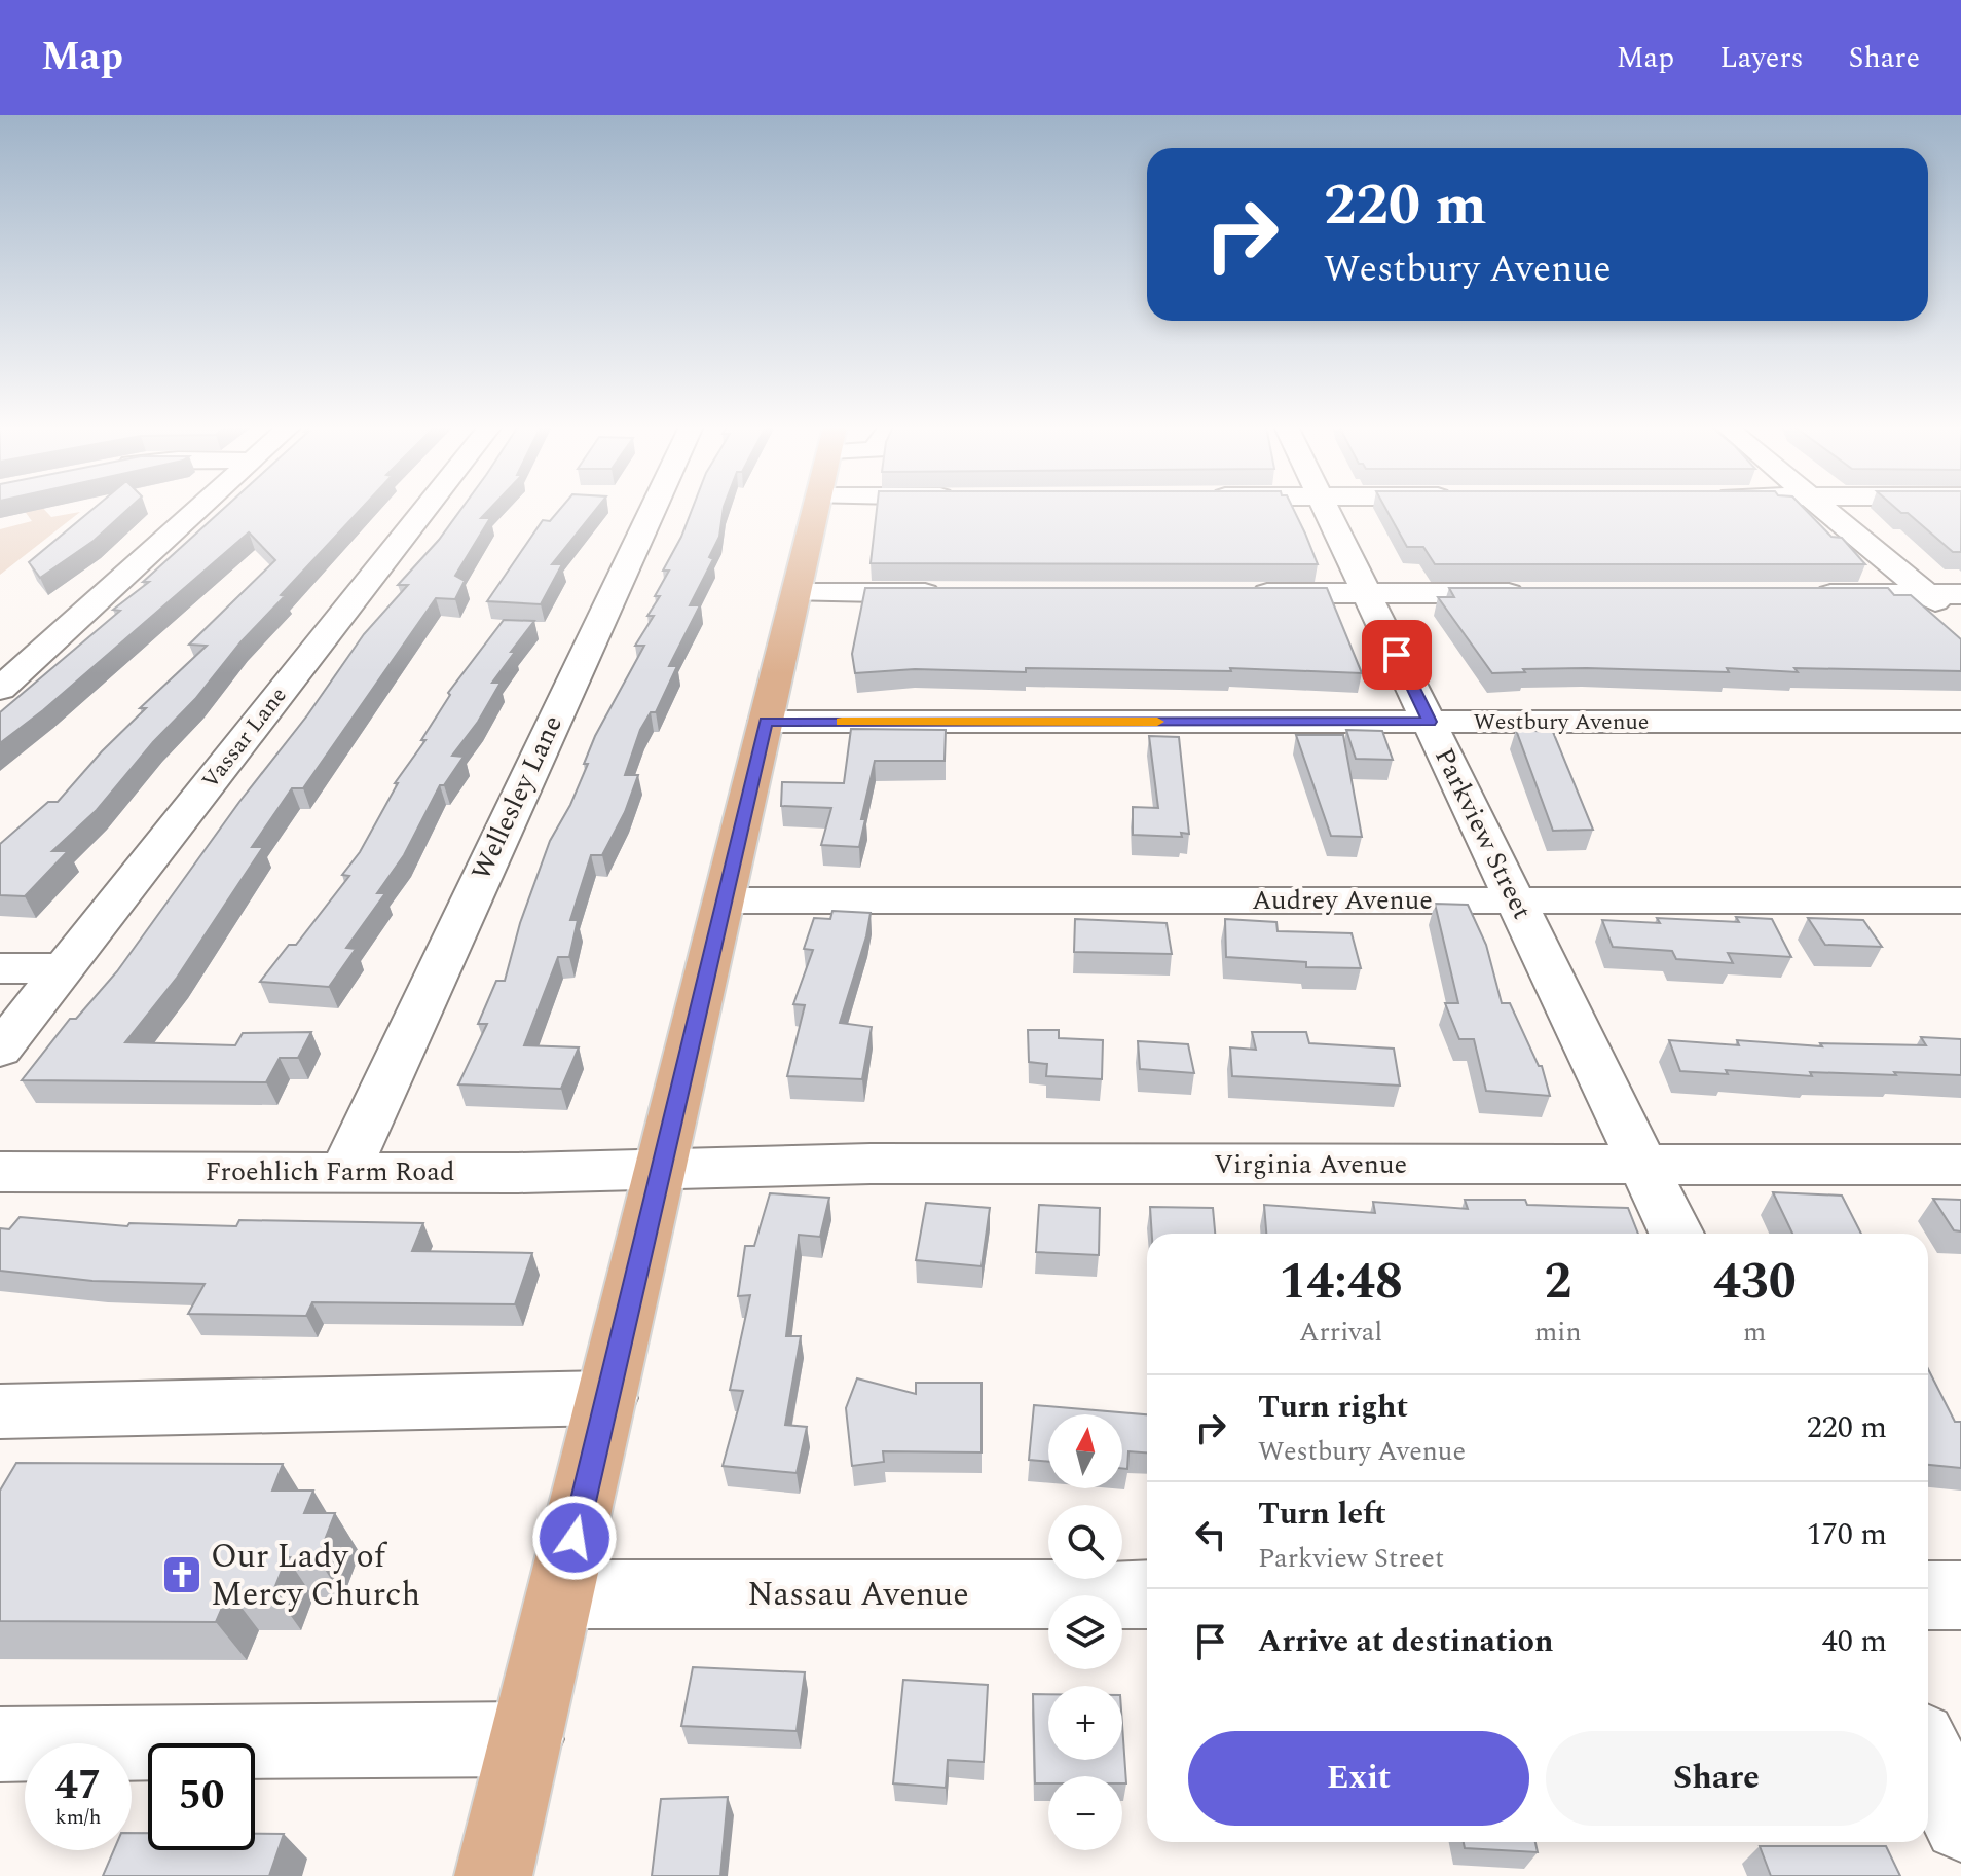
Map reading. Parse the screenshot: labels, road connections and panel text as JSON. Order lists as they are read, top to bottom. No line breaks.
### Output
{"streets":{"street":["Westbury Avenue","Vassar Lane","Wellesley Lane","Parkview Street","Audrey Avenue","Virginia Avenue","Froehlich Farm Road","Nassau Avenue"]},"crossings":[["Westbury Avenue","Parkview Street"],["Wellesley Lane","Froehlich Farm Road"],["Parkview Street","Audrey Avenue"],["Parkview Street","Virginia Avenue"],["Virginia Avenue","Froehlich Farm Road"]],"places":{"church":["Our Lady of Mercy Church"]},"north":"top","page":{"header":"Map","nav":["Map","Layers","Share"],"turn":["220 m","Westbury Avenue"],"eta":["14:48","Arrival","2","min","430","m"],"list":[{"name":"Turn right","note":"Westbury Avenue","value":"220 m"},{"name":"Turn left","note":"Parkview Street","value":"170 m"},{"name":"Arrive at destination","value":"40 m"}],"map_buttons":["+","−"],"buttons":["Exit","Share"],"speed":"47 km/h","limit":"50"}}
